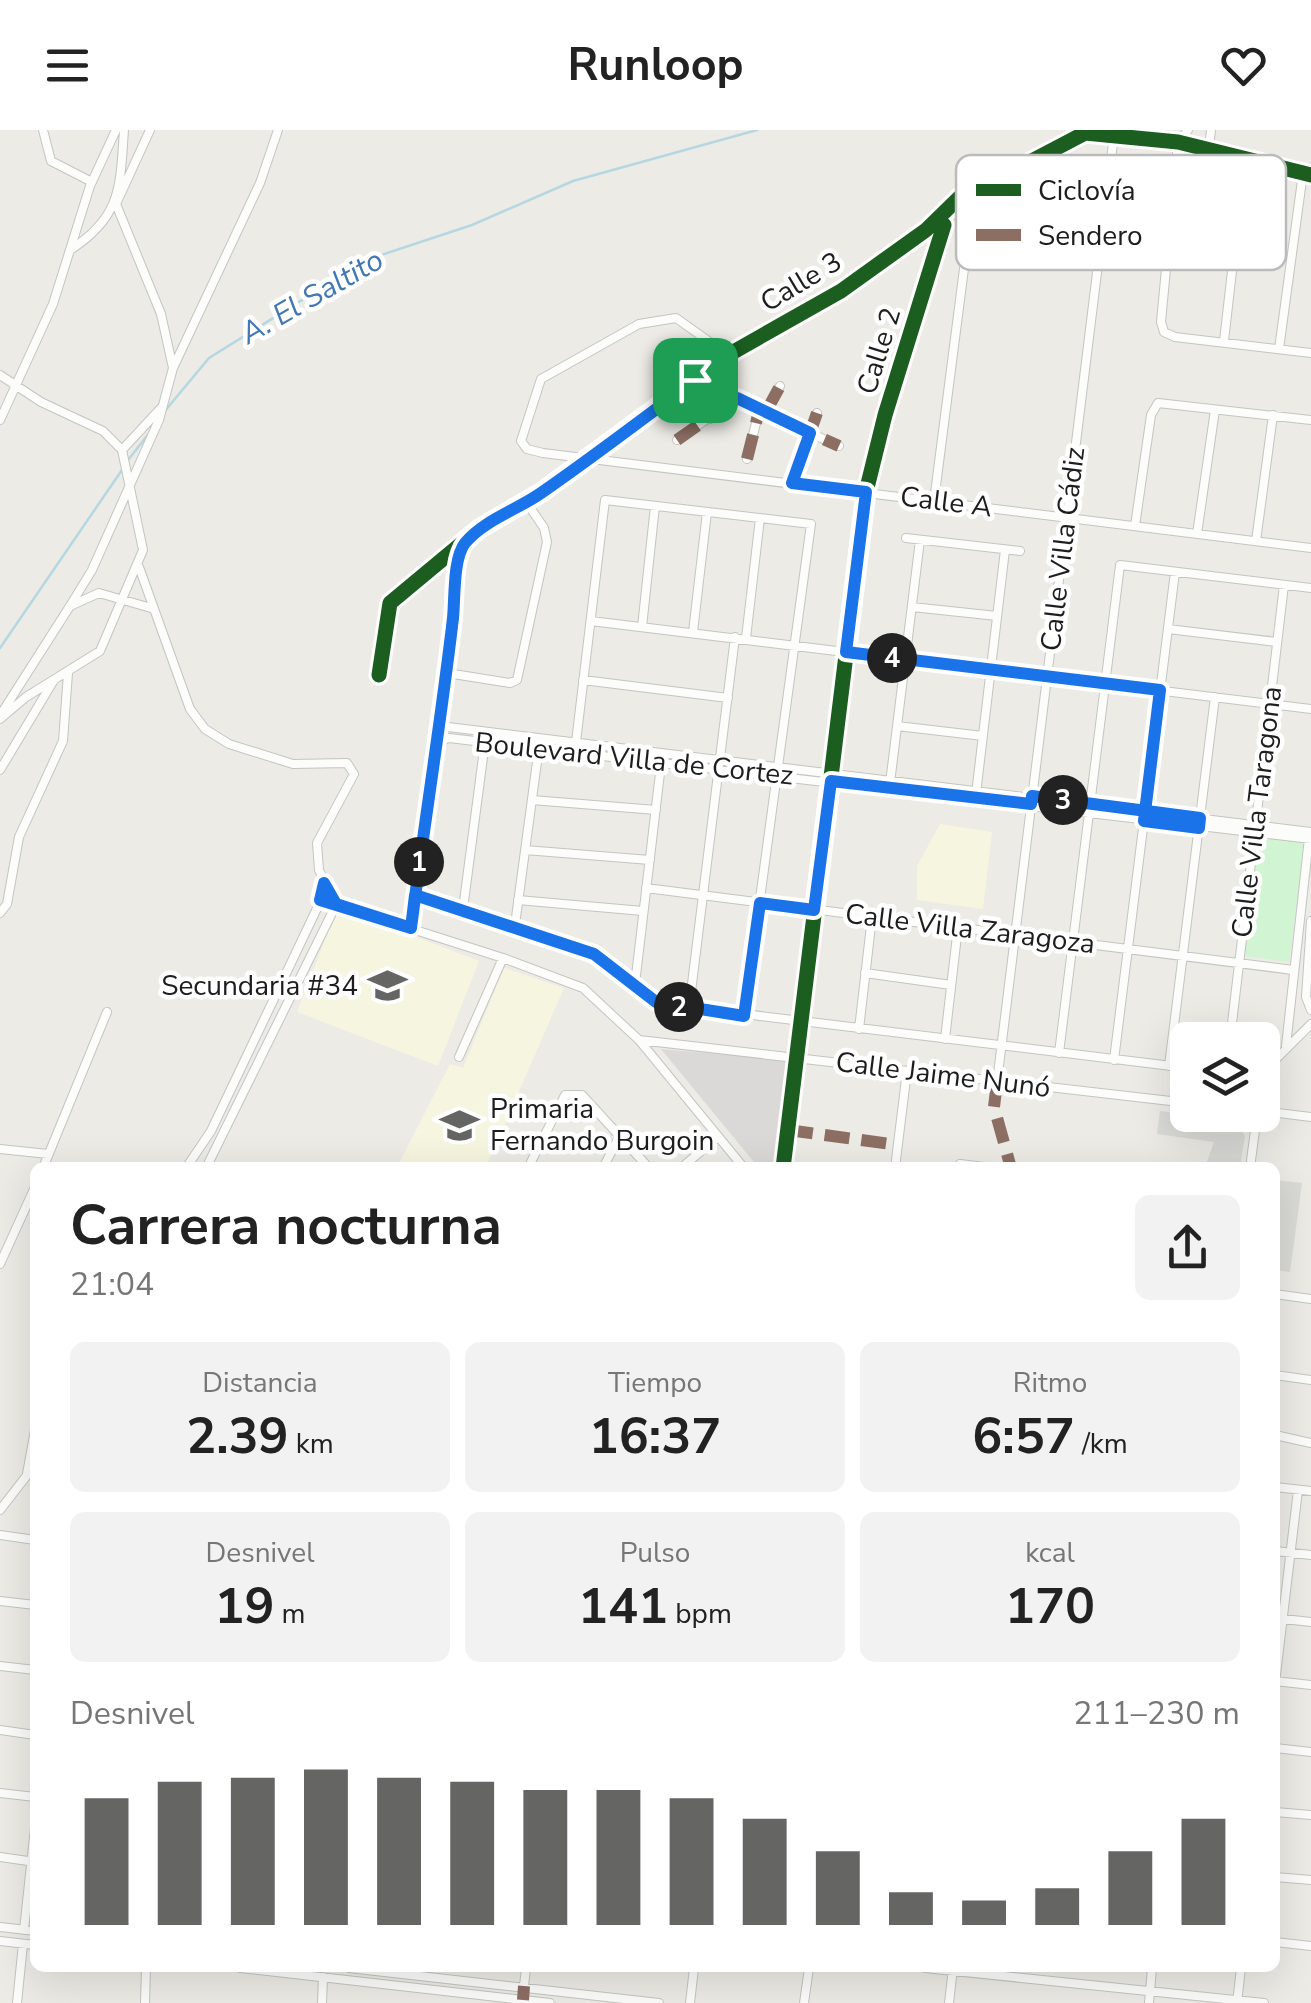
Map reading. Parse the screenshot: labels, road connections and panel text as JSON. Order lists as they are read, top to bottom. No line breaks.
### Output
{"streets":{"street":["Calle 3","Calle 2","Calle A","Calle Villa Cádiz","Boulevard Villa de Cortez","Calle Villa Taragona","Calle Villa Zaragoza","Calle Jaime Nunó"]},"crossings":[["Calle 3","Calle A"],["Calle 3","Calle Villa Cádiz"],["Calle 2","Calle A"],["Calle 2","Boulevard Villa de Cortez"],["Calle 2","Calle Villa Zaragoza"],["Calle 2","Calle Jaime Nunó"],["Calle A","Calle Villa Cádiz"],["Calle Villa Cádiz","Boulevard Villa de Cortez"],["Calle Villa Cádiz","Calle Villa Zaragoza"],["Calle Villa Cádiz","Calle Jaime Nunó"],["Boulevard Villa de Cortez","Calle Villa Taragona"],["Calle Villa Taragona","Calle Villa Zaragoza"]],"water":["A. El Saltito"],"places":{"school or university":["Secundaria #34","Primaria Fernando Burgoin"]},"legend":["Ciclovía","Sendero"],"page":{"header":"Runloop","pins":["4","3","1","2"],"heading":["Carrera nocturna","21:04"],"stats":[["Distancia","2.39 km"],["Tiempo","16:37"],["Ritmo","6:57 /km"],["Desnivel","19 m"],["Pulso","141 bpm"],["kcal","170"]],"chart":["Desnivel","211–230 m"]}}
